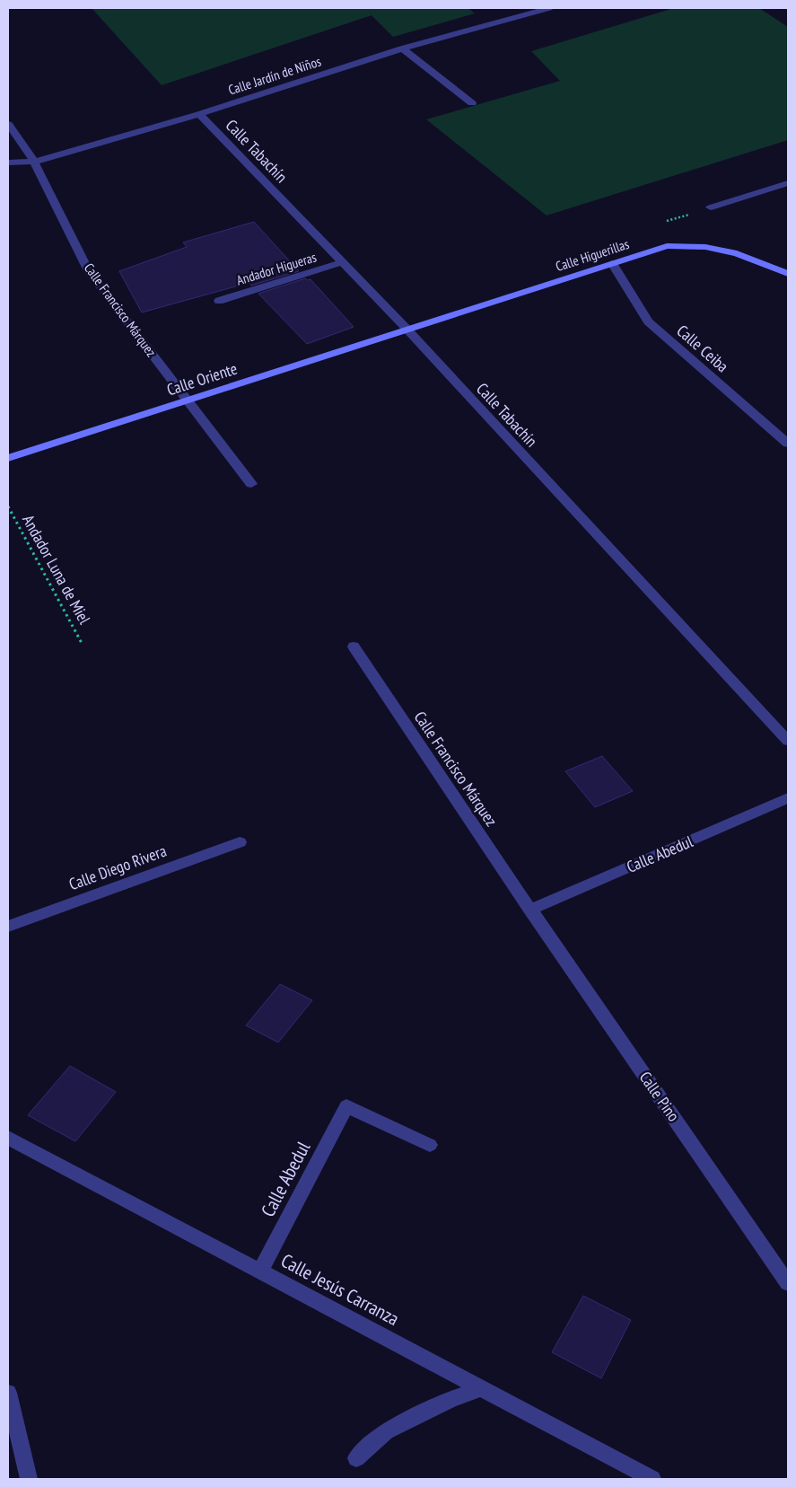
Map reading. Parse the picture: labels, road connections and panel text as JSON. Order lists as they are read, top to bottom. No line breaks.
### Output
{"streets":{"main road":["Calle Higuerillas","Calle Oriente"],"street":["Calle Jardín de Niños","Calle Tabachín","Andador Higueras","Calle Francisco Márquez","Calle Ceiba","Calle Abedul","Calle Diego Rivera","Calle Pino","Calle Jesús Carranza"],"path":["Andador Luna de Miel"]},"crossings":[["Calle Jardín de Niños","Calle Tabachín"],["Calle Jardín de Niños","Calle Francisco Márquez"],["Calle Tabachín","Calle Higuerillas"],["Calle Tabachín","Andador Higueras"],["Calle Tabachín","Calle Oriente"],["Calle Higuerillas","Calle Ceiba"],["Calle Higuerillas","Calle Oriente"],["Calle Francisco Márquez","Calle Oriente"],["Calle Francisco Márquez","Calle Abedul"],["Calle Francisco Márquez","Calle Pino"],["Calle Abedul","Calle Pino"],["Calle Abedul","Calle Jesús Carranza"]]}
